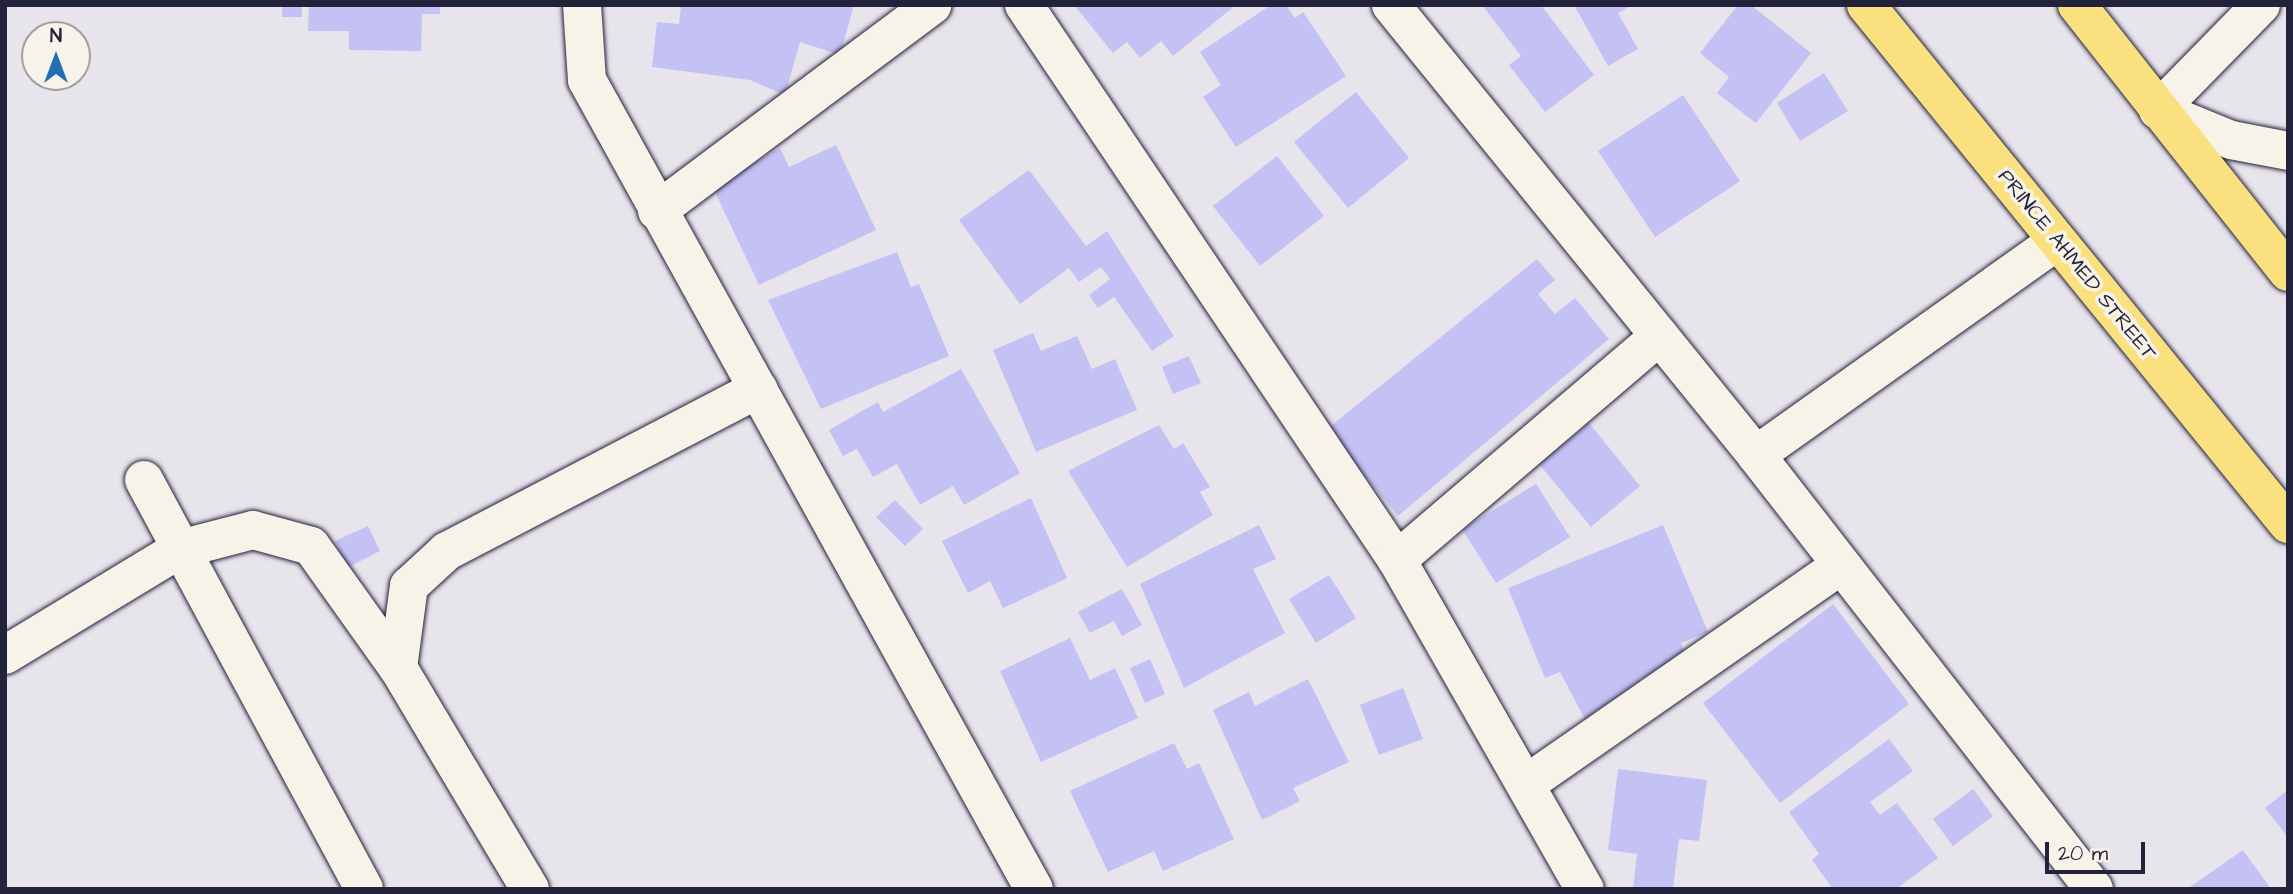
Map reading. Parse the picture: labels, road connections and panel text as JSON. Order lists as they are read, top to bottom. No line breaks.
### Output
{"streets":{"main road":["PRINCE AHMED STREET"]},"scale_bar":"20 m","north":"top"}
